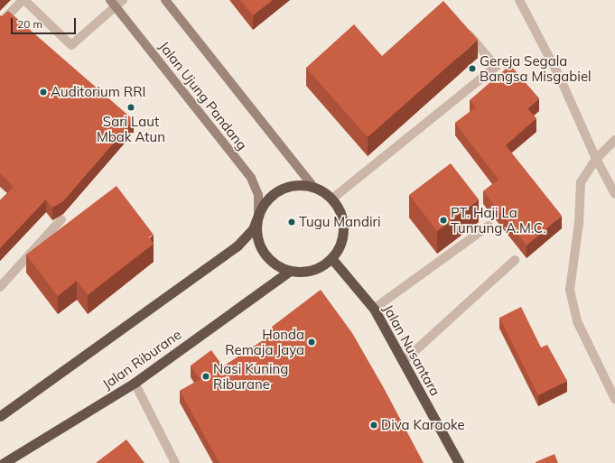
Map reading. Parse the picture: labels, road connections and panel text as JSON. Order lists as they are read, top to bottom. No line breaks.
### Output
{"streets":{"highway":["Jalan Nusantara","Jalan Riburane"],"main road":["Jalan Ujung Pandang"]},"crossings":[["Jalan Ujung Pandang","Jalan Nusantara"],["Jalan Ujung Pandang","Jalan Riburane"],["Jalan Nusantara","Jalan Riburane"]],"places":["Gereja Segala Bangsa Misgabiel","Auditorium RRI","Sari Laut Mbak Atun","PT. Haji La Tunrung A.M.C.","Tugu Mandiri","Honda Remaja Jaya","Nasi Kuning Riburane","Diva Karaoke"],"scale_bar":"20 m"}
